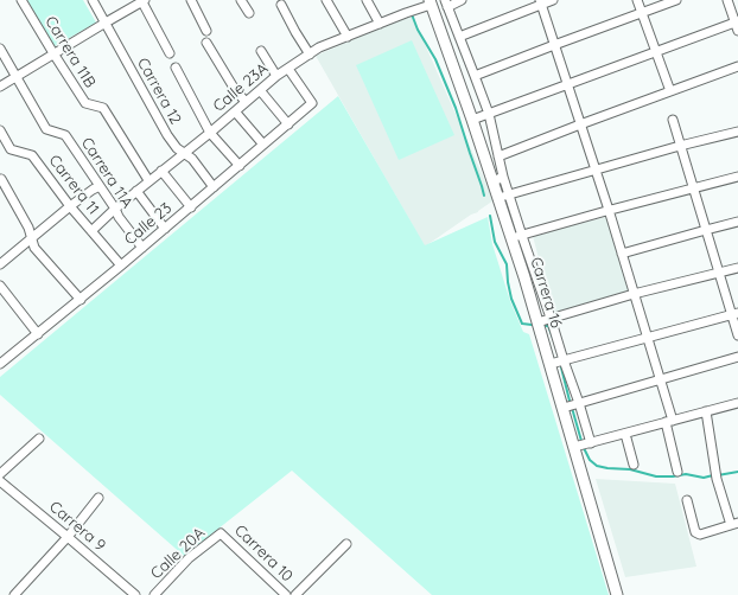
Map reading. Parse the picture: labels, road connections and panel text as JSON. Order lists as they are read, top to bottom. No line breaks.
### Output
{"streets":{"main road":["Carrera 16"],"street":["Carrera 11B","Calle 23A","Carrera 12","Carrera 11A","Carrera 11","Calle 23","Carrera 9","Calle 20A","Carrera 10"]},"crossings":[["Carrera 11B","Calle 23A"],["Calle 23A","Carrera 12"],["Calle 23A","Carrera 11A"],["Calle 23A","Carrera 11"],["Calle 23A","Calle 23"],["Calle 23A","Carrera 16"],["Carrera 12","Calle 23"],["Carrera 11A","Calle 23"],["Carrera 11","Calle 23"],["Calle 20A","Carrera 10"]]}
